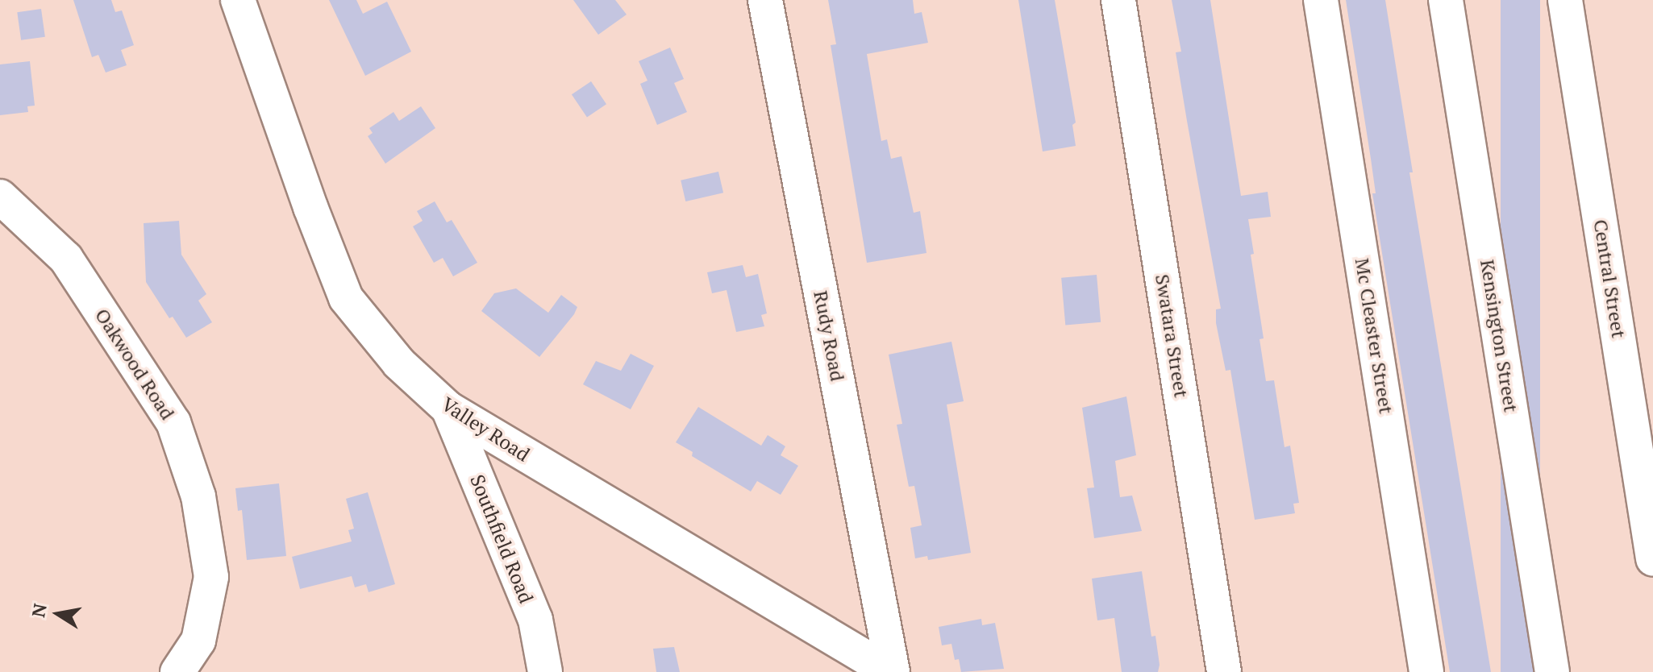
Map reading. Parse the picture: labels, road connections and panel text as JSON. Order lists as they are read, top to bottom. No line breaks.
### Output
{"streets":{"street":["Central Street","Rudy Road","Swatara Street","Mc Cleaster Street","Kensington Street","Oakwood Road","Valley Road","Southfield Road"]},"crossings":[["Rudy Road","Valley Road"],["Valley Road","Southfield Road"]],"north":"left"}
